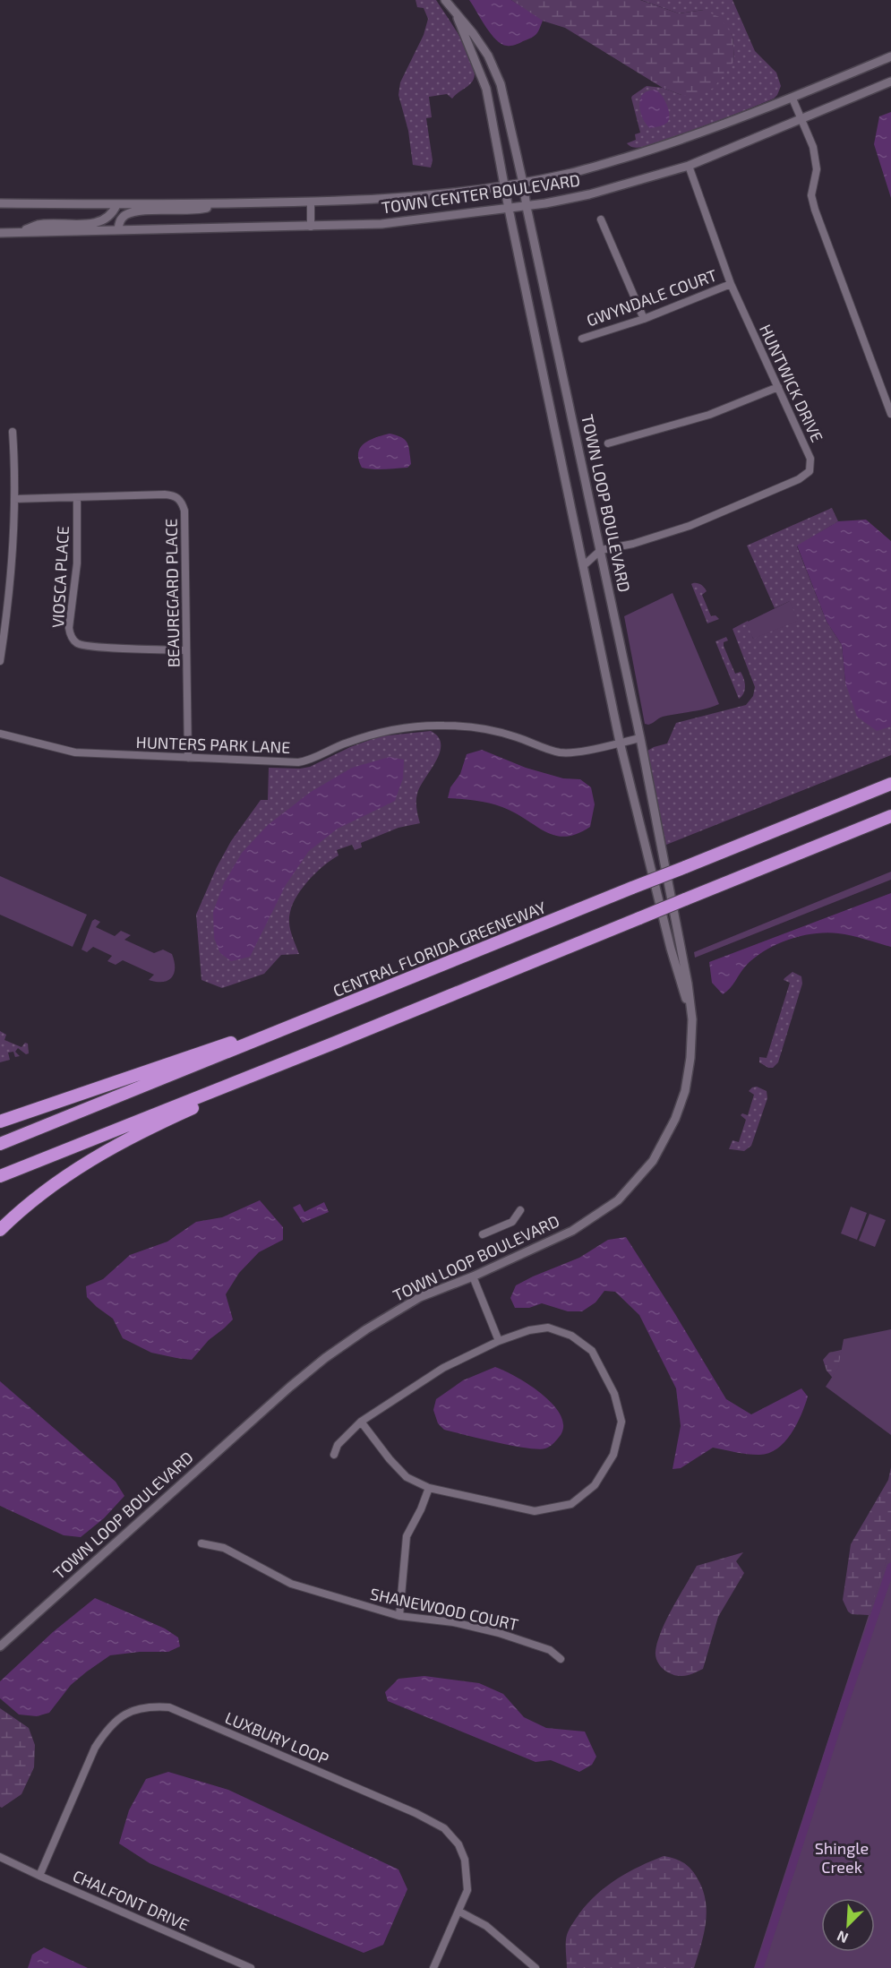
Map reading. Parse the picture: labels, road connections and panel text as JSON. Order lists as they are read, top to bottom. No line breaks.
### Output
{"streets":{"highway":["CENTRAL FLORIDA GREENEWAY"],"street":["TOWN CENTER BOULEVARD","GWYNDALE COURT","HUNTWICK DRIVE","TOWN LOOP BOULEVARD","VIOSCA PLACE","BEAUREGARD PLACE","HUNTERS PARK LANE","SHANEWOOD COURT","LUXBURY LOOP","CHALFONT DRIVE"]},"crossings":[["TOWN CENTER BOULEVARD","HUNTWICK DRIVE"],["TOWN CENTER BOULEVARD","TOWN LOOP BOULEVARD"],["GWYNDALE COURT","HUNTWICK DRIVE"],["HUNTWICK DRIVE","TOWN LOOP BOULEVARD"],["TOWN LOOP BOULEVARD","HUNTERS PARK LANE"],["VIOSCA PLACE","BEAUREGARD PLACE"],["BEAUREGARD PLACE","HUNTERS PARK LANE"],["LUXBURY LOOP","CHALFONT DRIVE"]],"parks":["Shingle Creek"],"north":"bottom left"}
